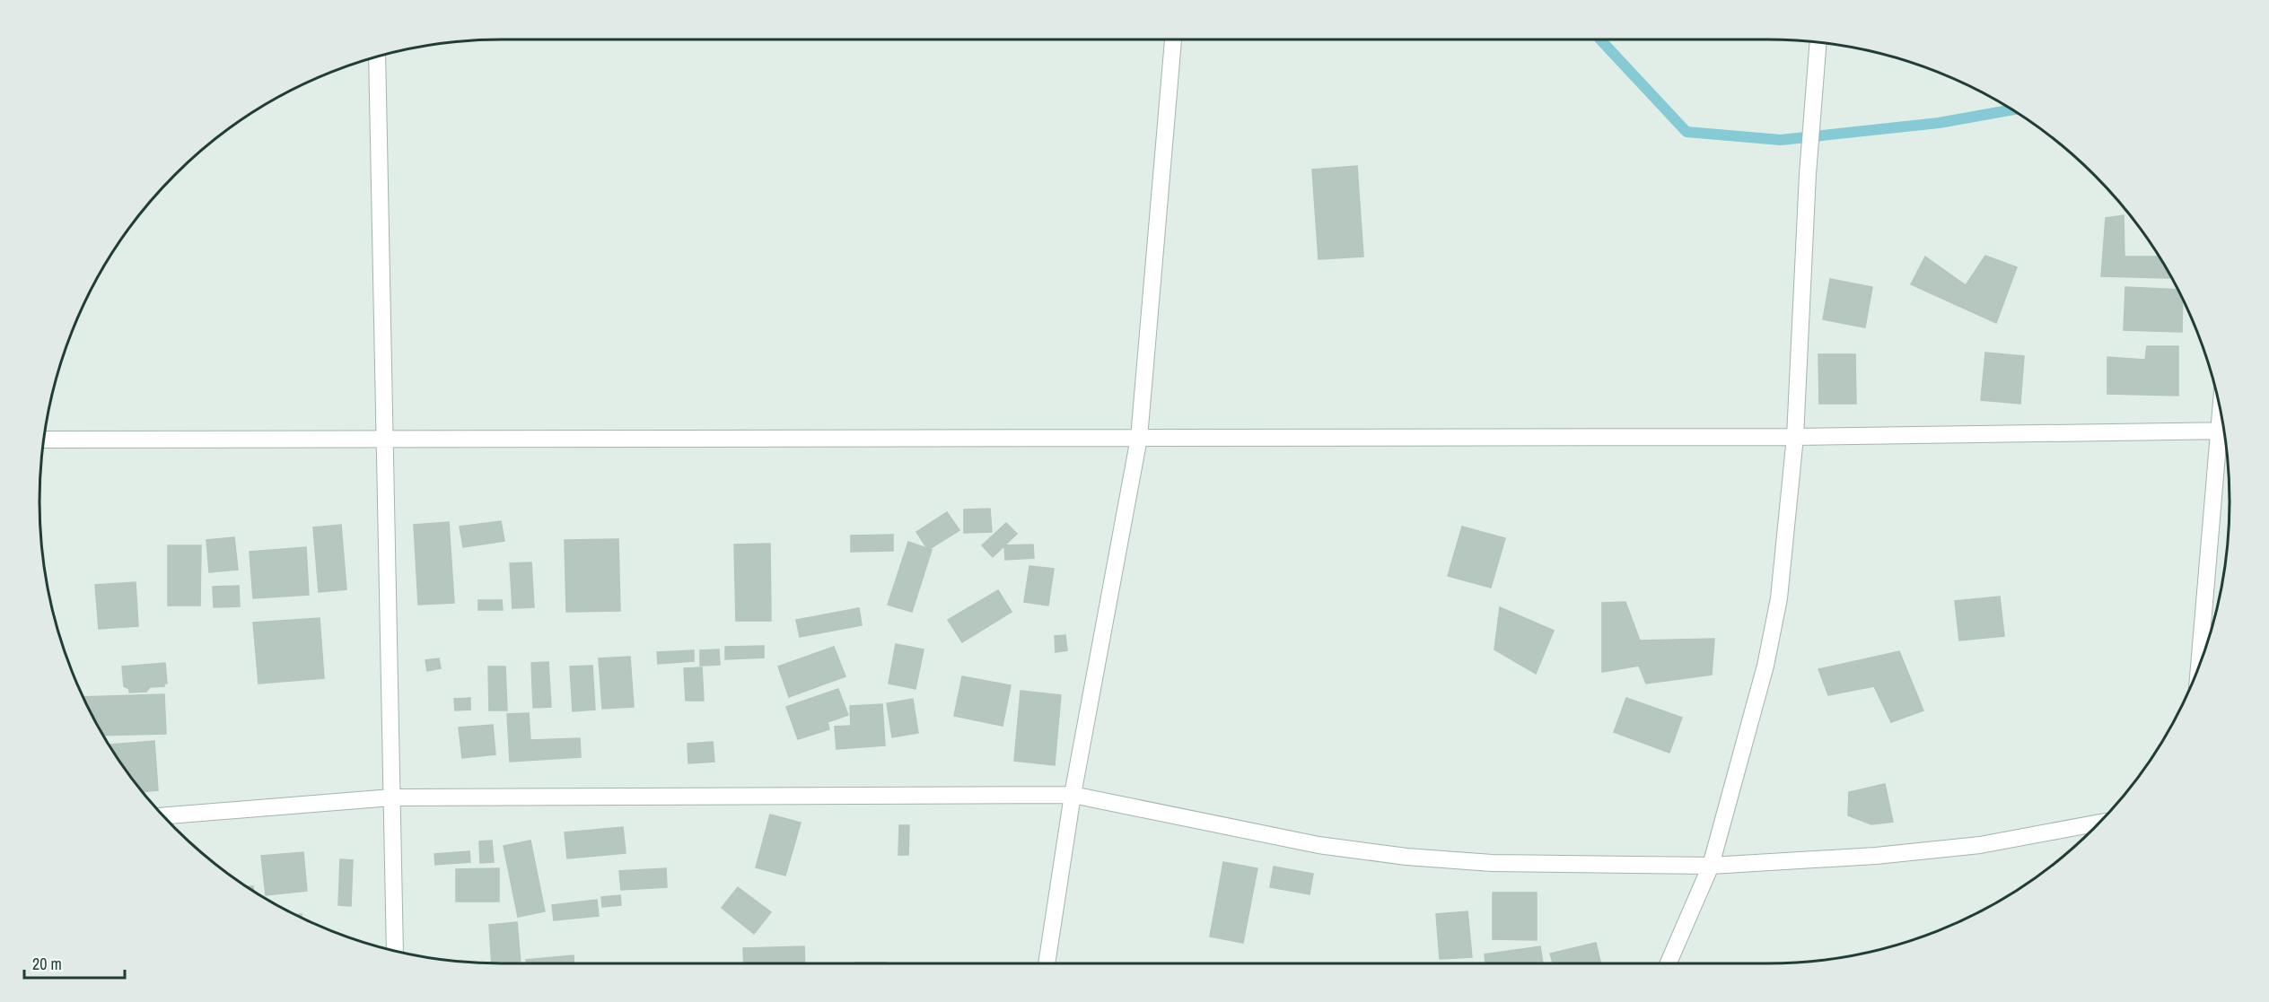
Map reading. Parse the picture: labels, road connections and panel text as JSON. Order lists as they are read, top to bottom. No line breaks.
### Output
{"scale_bar":"20 m"}
